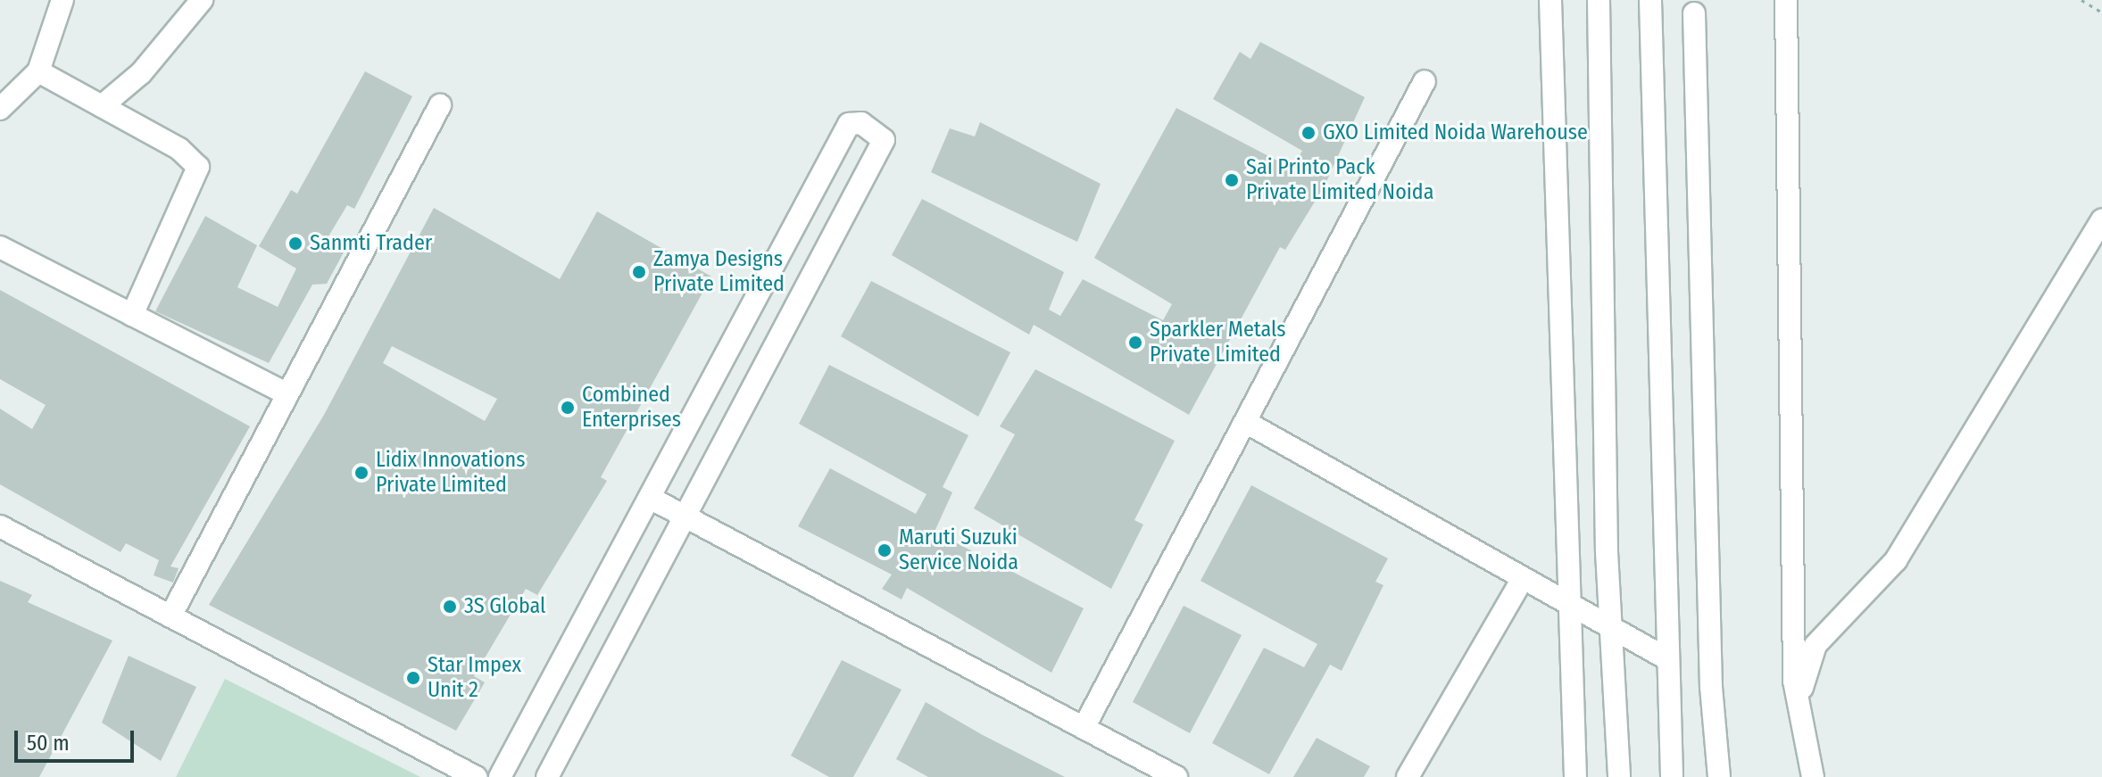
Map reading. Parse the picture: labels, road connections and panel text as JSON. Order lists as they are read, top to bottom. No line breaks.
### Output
{"places":["GXO Limited Noida Warehouse","Sai Printo Pack Private Limited Noida","Sanmti Trader","Zamya Designs Private Limited","Sparkler Metals Private Limited","Combined Enterprises","Lidix Innovations Private Limited","Maruti Suzuki Service Noida","3S Global","Star Impex Unit 2"],"scale_bar":"50 m"}
